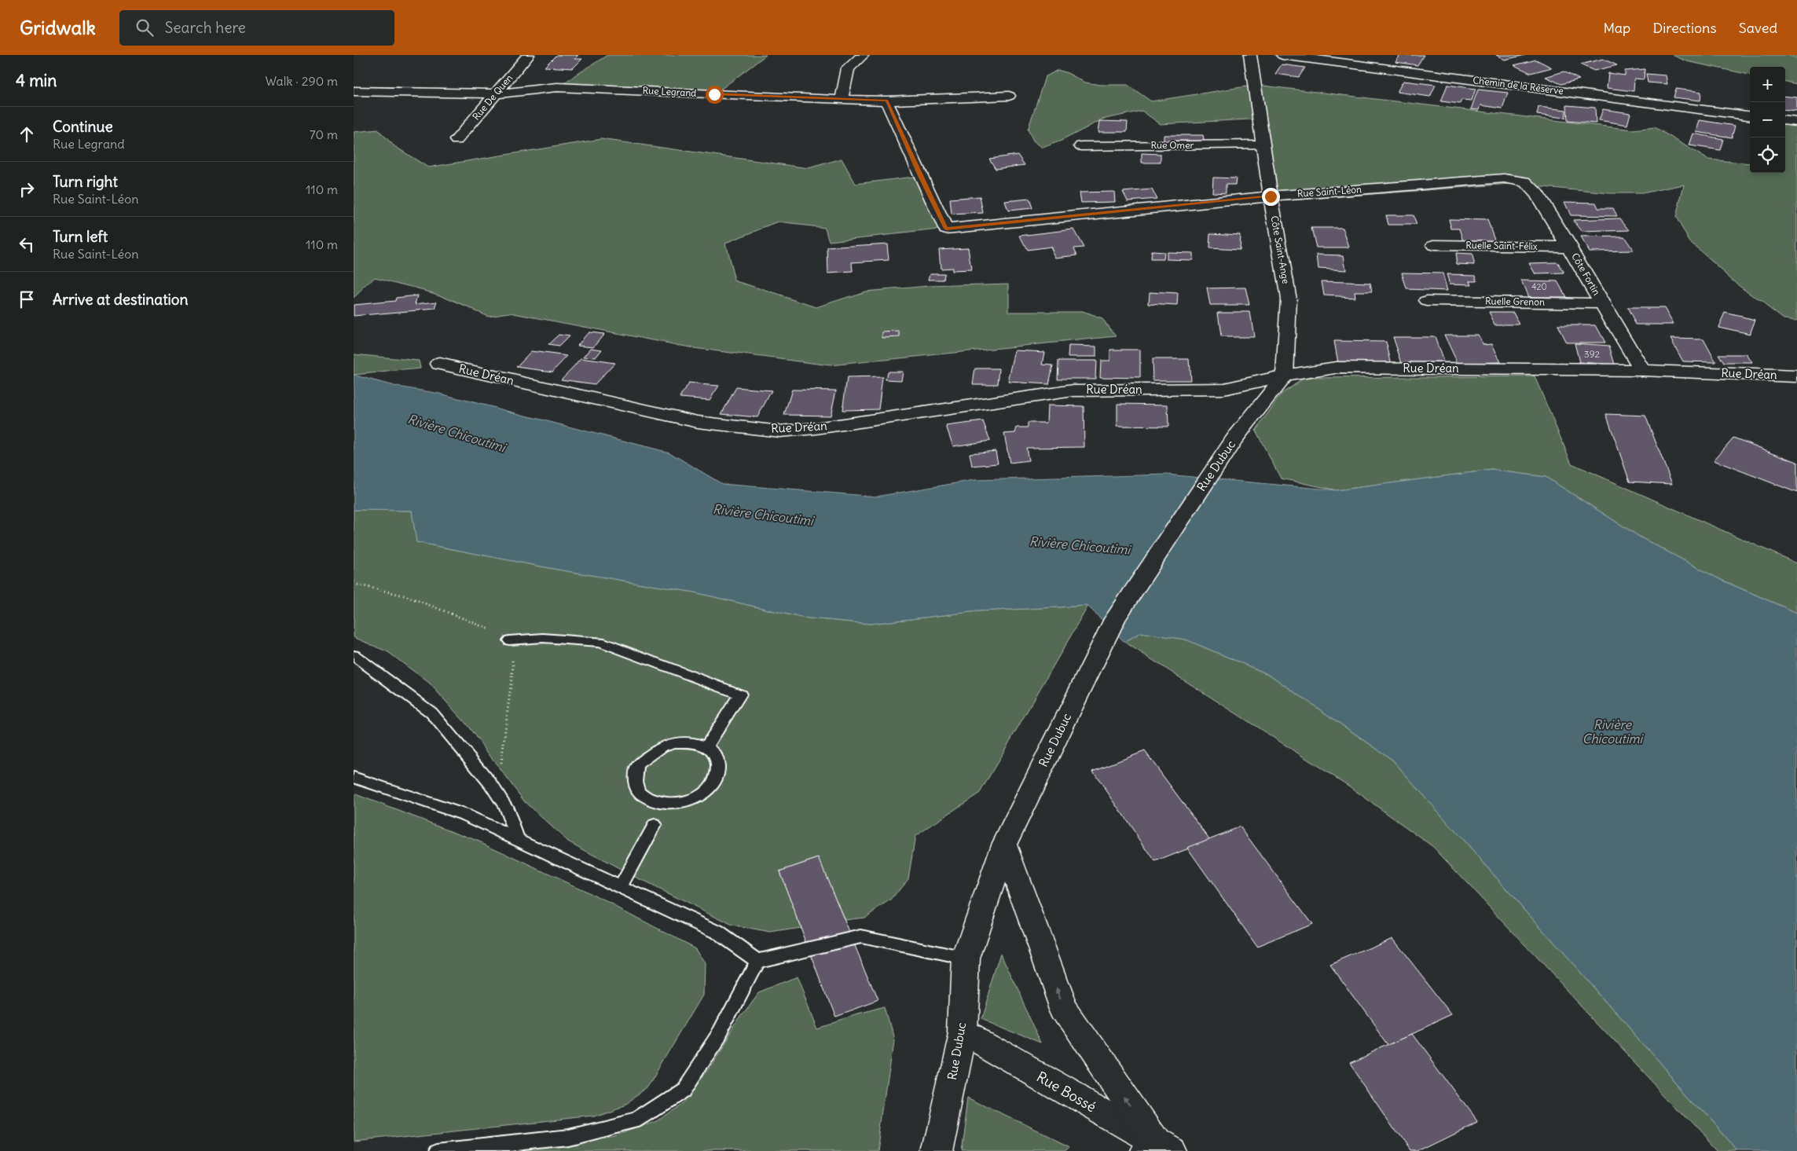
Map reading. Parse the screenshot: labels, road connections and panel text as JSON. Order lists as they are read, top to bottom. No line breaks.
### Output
{"streets":{"street":["Chemin de la Réserve","Rue Legrand","Rue De Quen","Rue Omer","Rue Saint-Léon","Ruelle Saint-Félix","Côte Saint-Ange","Côte Fortin","Ruelle Grenon","Rue Dréan","Rue Dubuc","Rue Bossé"]},"crossings":[["Rue Legrand","Rue De Quen"],["Rue Legrand","Rue Saint-Léon"],["Rue Omer","Côte Saint-Ange"],["Rue Saint-Léon","Côte Saint-Ange"],["Rue Saint-Léon","Côte Fortin"],["Ruelle Saint-Félix","Côte Fortin"],["Côte Saint-Ange","Rue Dréan"],["Côte Saint-Ange","Rue Dubuc"],["Côte Fortin","Ruelle Grenon"],["Côte Fortin","Rue Dréan"],["Rue Dréan","Rue Dubuc"],["Rue Dubuc","Rue Bossé"]],"water":["Rivière Chicoutimi"],"house_numbers":["420","392"],"page":{"header":"Gridwalk","search":"Search here","nav":["Map","Directions","Saved"],"heading":["4 min","Walk · 290 m"],"map_buttons":["+","−"],"list":[["Continue","Rue Legrand","70 m"],["Turn right","Rue Saint-Léon","110 m"],["Turn left","Rue Saint-Léon","110 m"],"Arrive at destination"]}}
